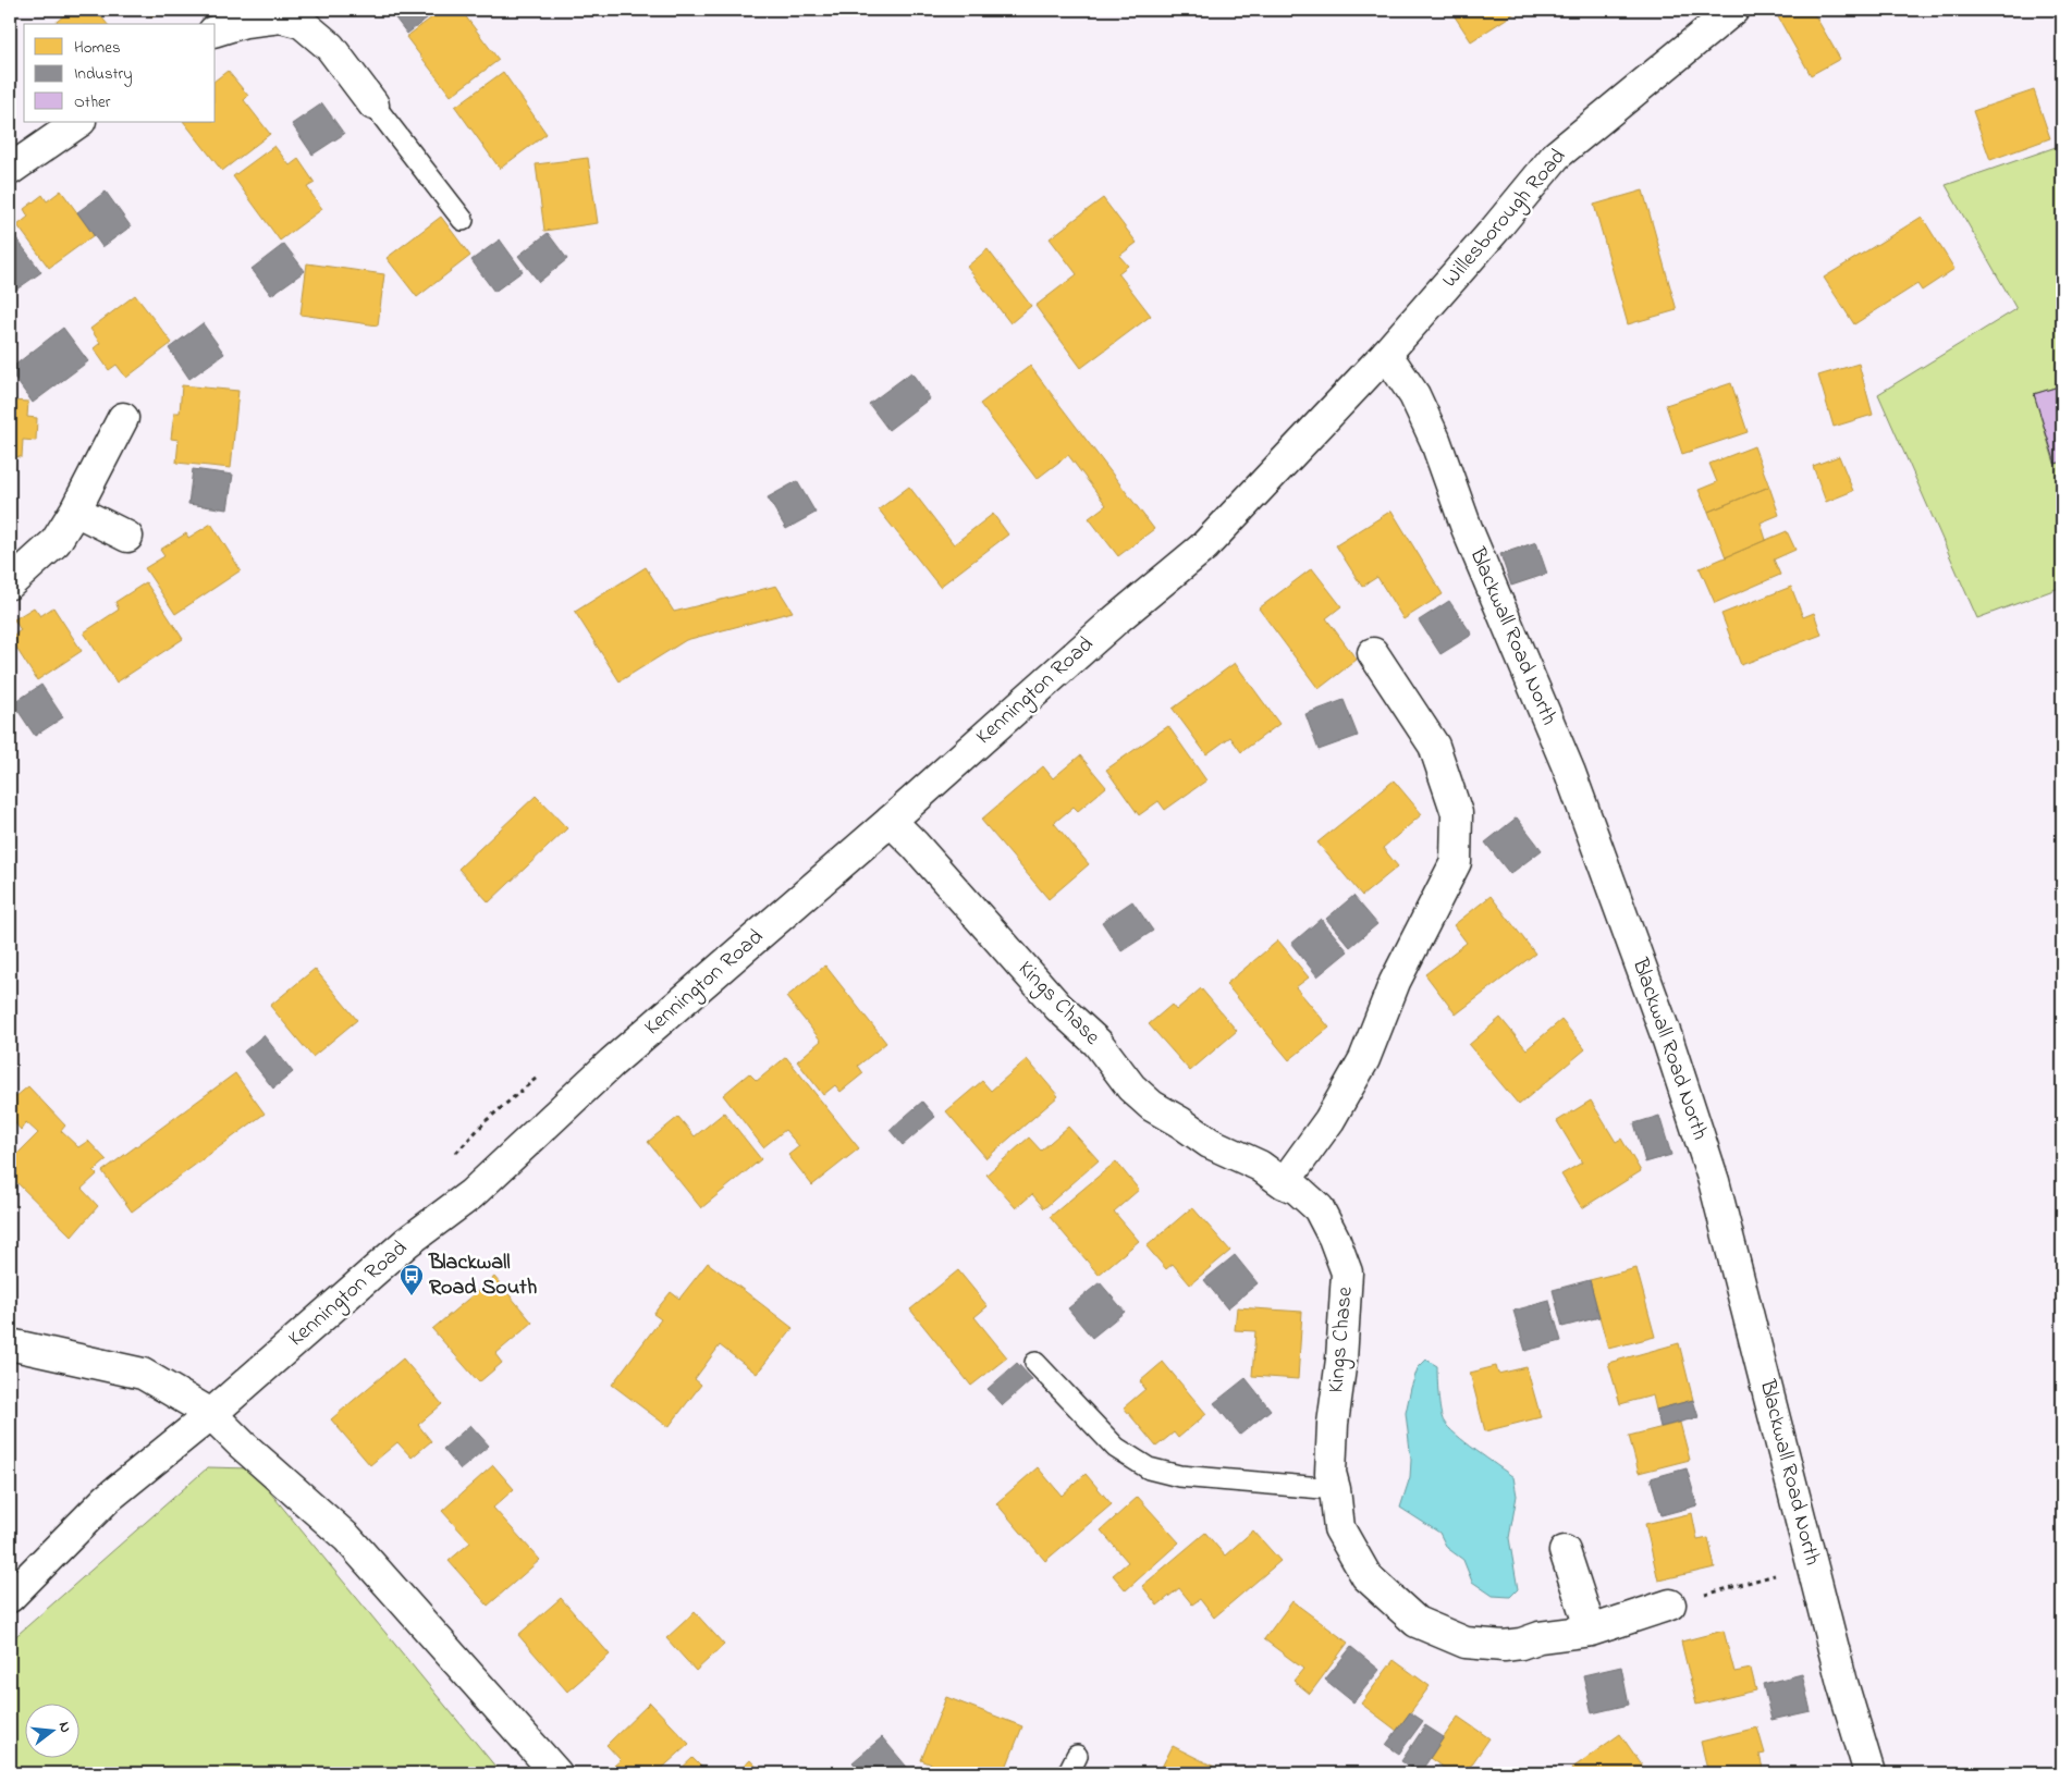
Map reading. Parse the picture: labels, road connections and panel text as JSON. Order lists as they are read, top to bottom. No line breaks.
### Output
{"streets":{"street":["Willesborough Road","Blackwall Road North","Kennington Road","Kings Chase"]},"crossings":[["Willesborough Road","Blackwall Road North"],["Willesborough Road","Kennington Road"],["Blackwall Road North","Kennington Road"],["Kennington Road","Kings Chase"]],"places":{"bus stop":["Blackwall Road South"]},"legend":["Homes","Industry","Other"],"north":"right"}
